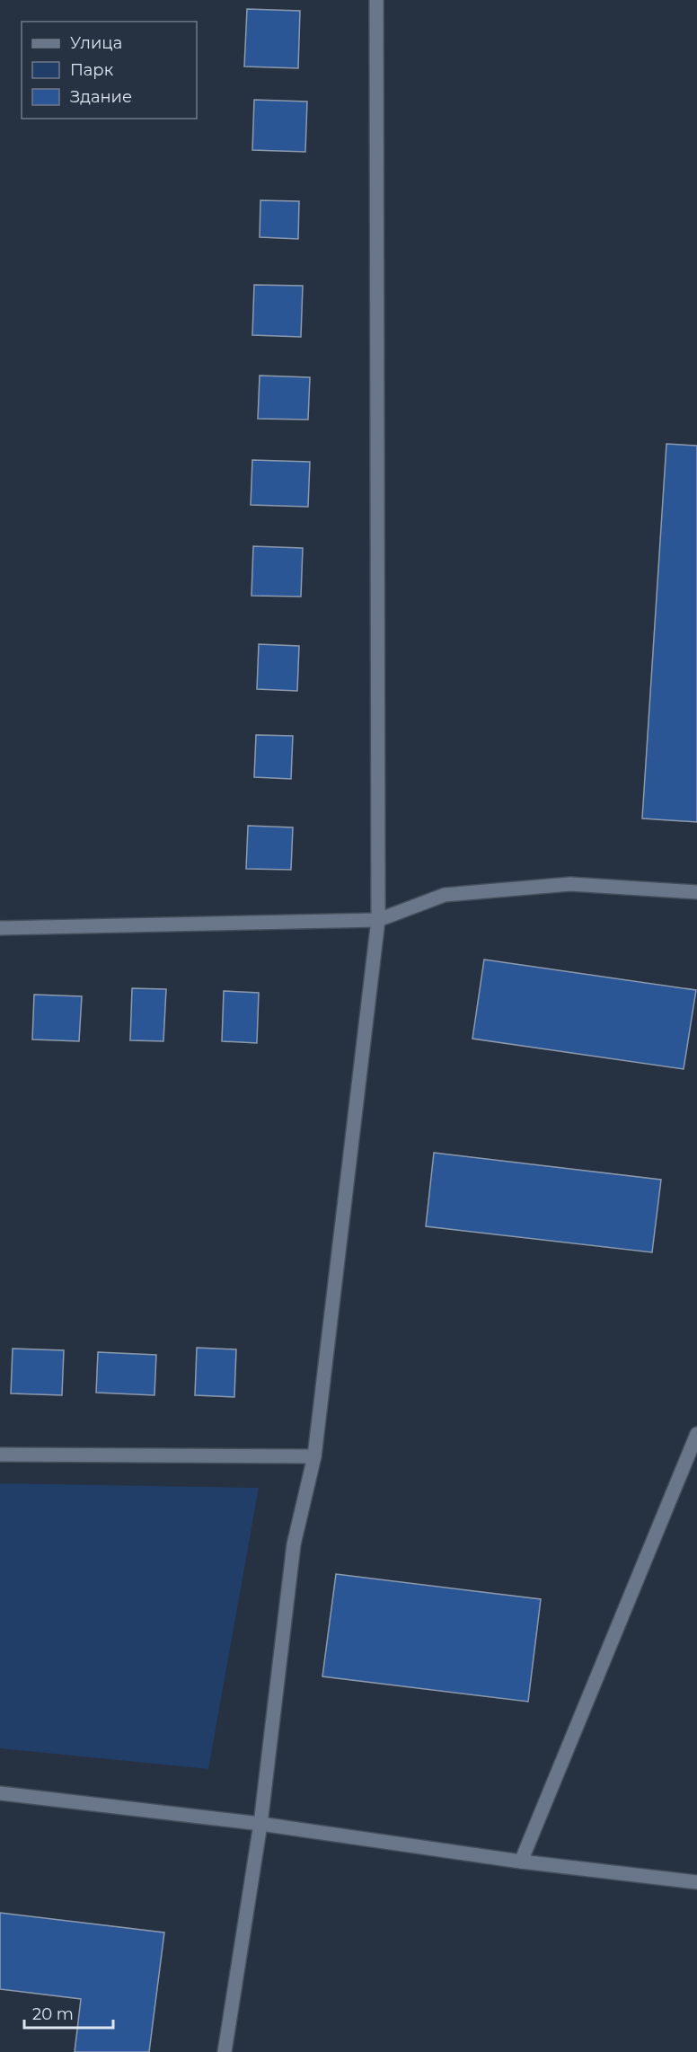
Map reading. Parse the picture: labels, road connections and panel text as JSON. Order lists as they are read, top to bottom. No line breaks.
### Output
{"legend":["Улица","Парк","Здание"],"scale_bar":"20 m"}
